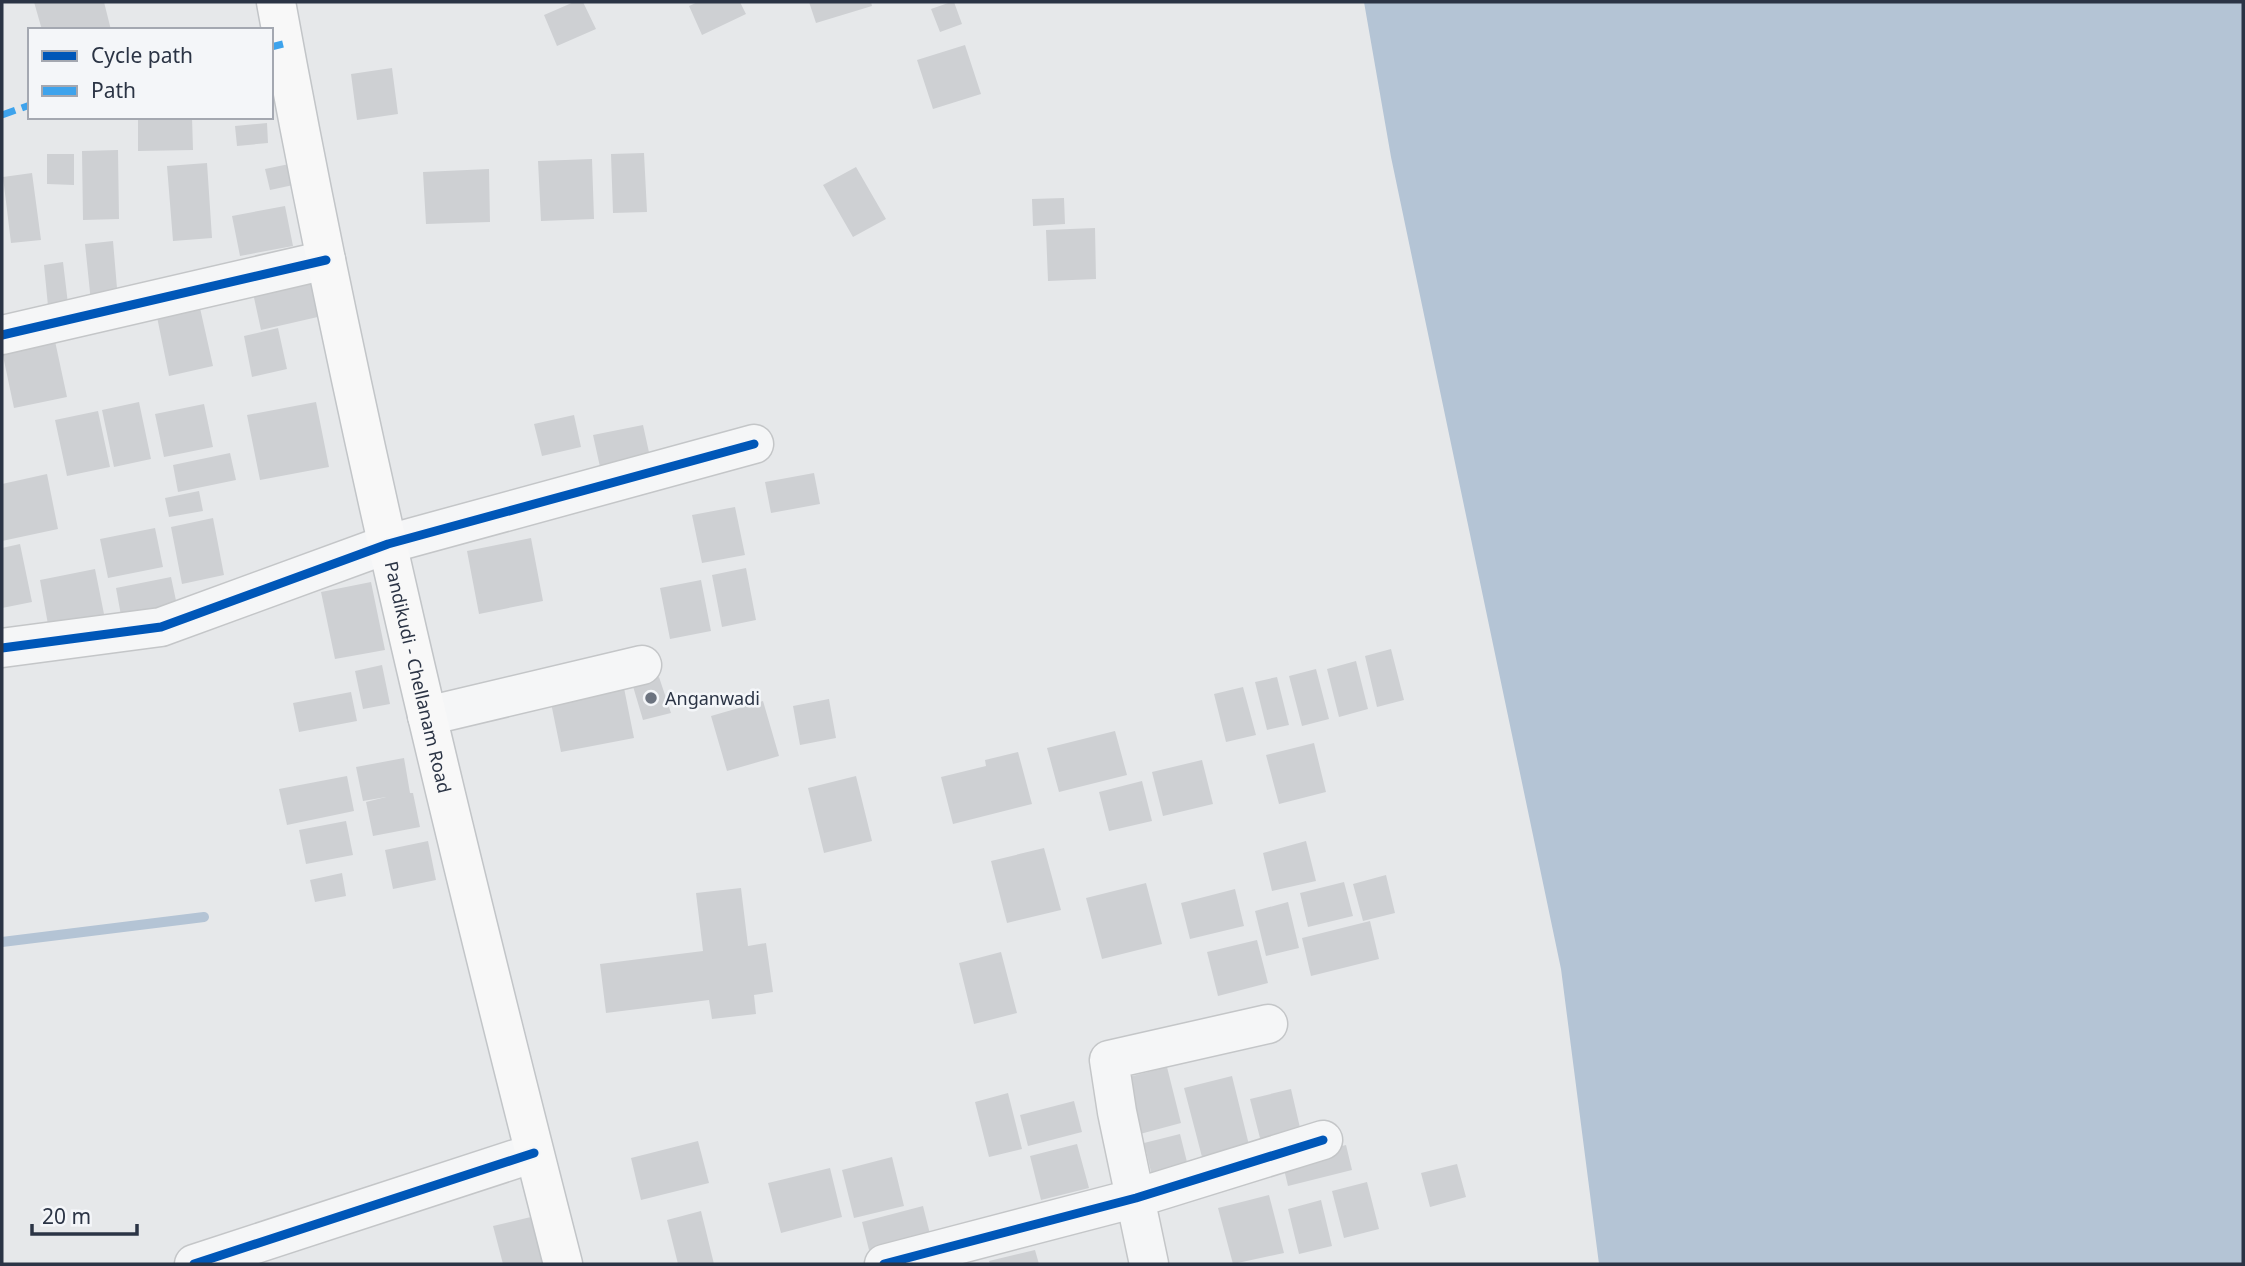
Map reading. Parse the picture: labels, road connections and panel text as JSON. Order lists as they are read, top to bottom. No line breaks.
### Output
{"streets":{"main road":["Pandikudi - Chellanam Road"]},"places":["Anganwadi"],"legend":["Cycle path","Path"],"scale_bar":"20 m"}
